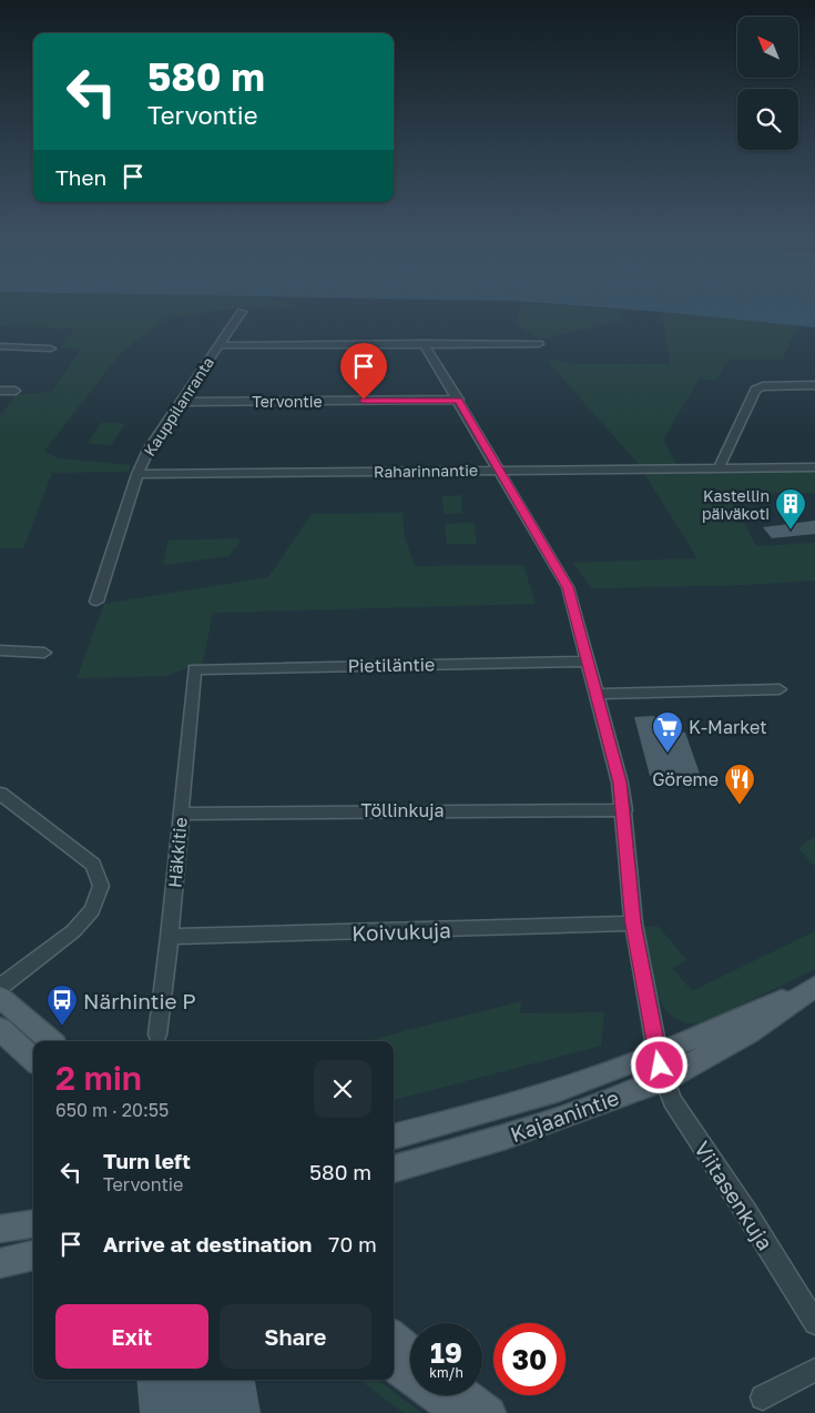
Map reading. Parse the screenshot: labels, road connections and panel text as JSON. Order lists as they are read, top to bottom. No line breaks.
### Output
{"streets":{"main road":["Kajaanintie"],"street":["Tervontie","Kauppilanranta","Raharinnantie","Pietiläntie","Töllinkuja","Häkkitie","Koivukuja","Viitasenkuja"]},"crossings":[["Tervontie","Kauppilanranta"],["Tervontie","Viitasenkuja"],["Kauppilanranta","Raharinnantie"],["Raharinnantie","Viitasenkuja"],["Pietiläntie","Häkkitie"],["Pietiläntie","Viitasenkuja"],["Töllinkuja","Häkkitie"],["Töllinkuja","Viitasenkuja"],["Häkkitie","Koivukuja"],["Koivukuja","Viitasenkuja"],["Kajaanintie","Viitasenkuja"]],"places":{"building":["Kastellin päiväkoti"],"supermarket":["K-Market"],"restaurant":["Göreme"],"bus stop":["Närhintie P"]},"north":"top left","page":{"turn":["580 m","Tervontie"],"then":"Then","heading":["2 min","650 m · 20:55"],"list":[{"name":"Turn left","note":"Tervontie","value":"580 m"},{"name":"Arrive at destination","value":"70 m"}],"buttons":["Exit","Share"],"speed":"19 km/h","limit":"30"}}
